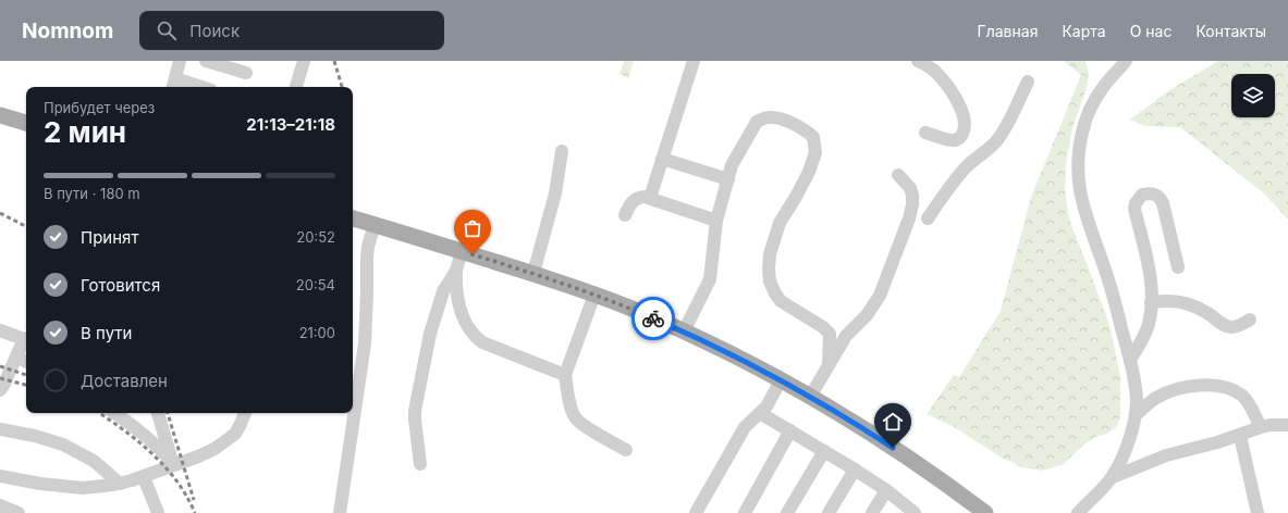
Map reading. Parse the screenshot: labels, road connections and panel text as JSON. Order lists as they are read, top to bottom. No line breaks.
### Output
{"page":{"header":"Nomnom","search":"Поиск","nav":["Главная","Карта","О нас","Контакты"],"heading":["2 мин","Прибудет через","21:13–21:18"],"bar":"В пути · 180 m","list":[["Принят","20:52"],["Готовится","20:54"],["В пути","21:00"],"Доставлен"]}}
